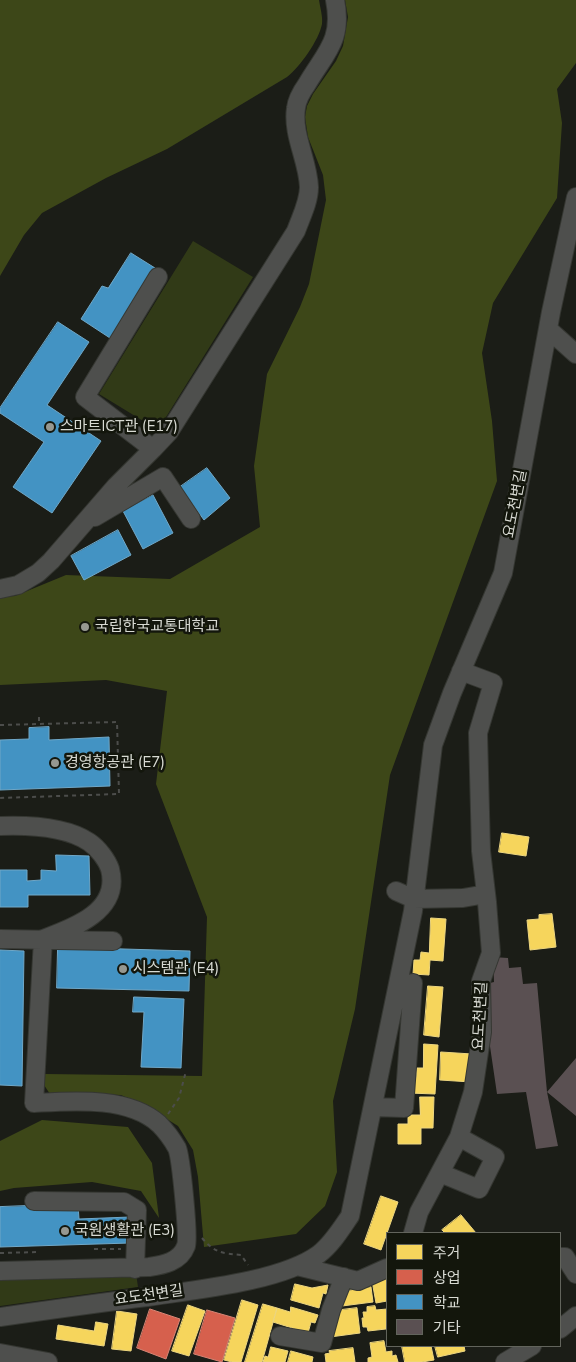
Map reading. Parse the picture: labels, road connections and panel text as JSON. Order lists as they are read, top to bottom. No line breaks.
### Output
{"streets":{"street":["요도천변길"]},"places":["스마트ICT관 (E17)","국립한국교통대학교","경영항공관 (E7)","시스템관 (E4)","국원생활관 (E3)"],"legend":["주거","상업","학교","기타"]}
